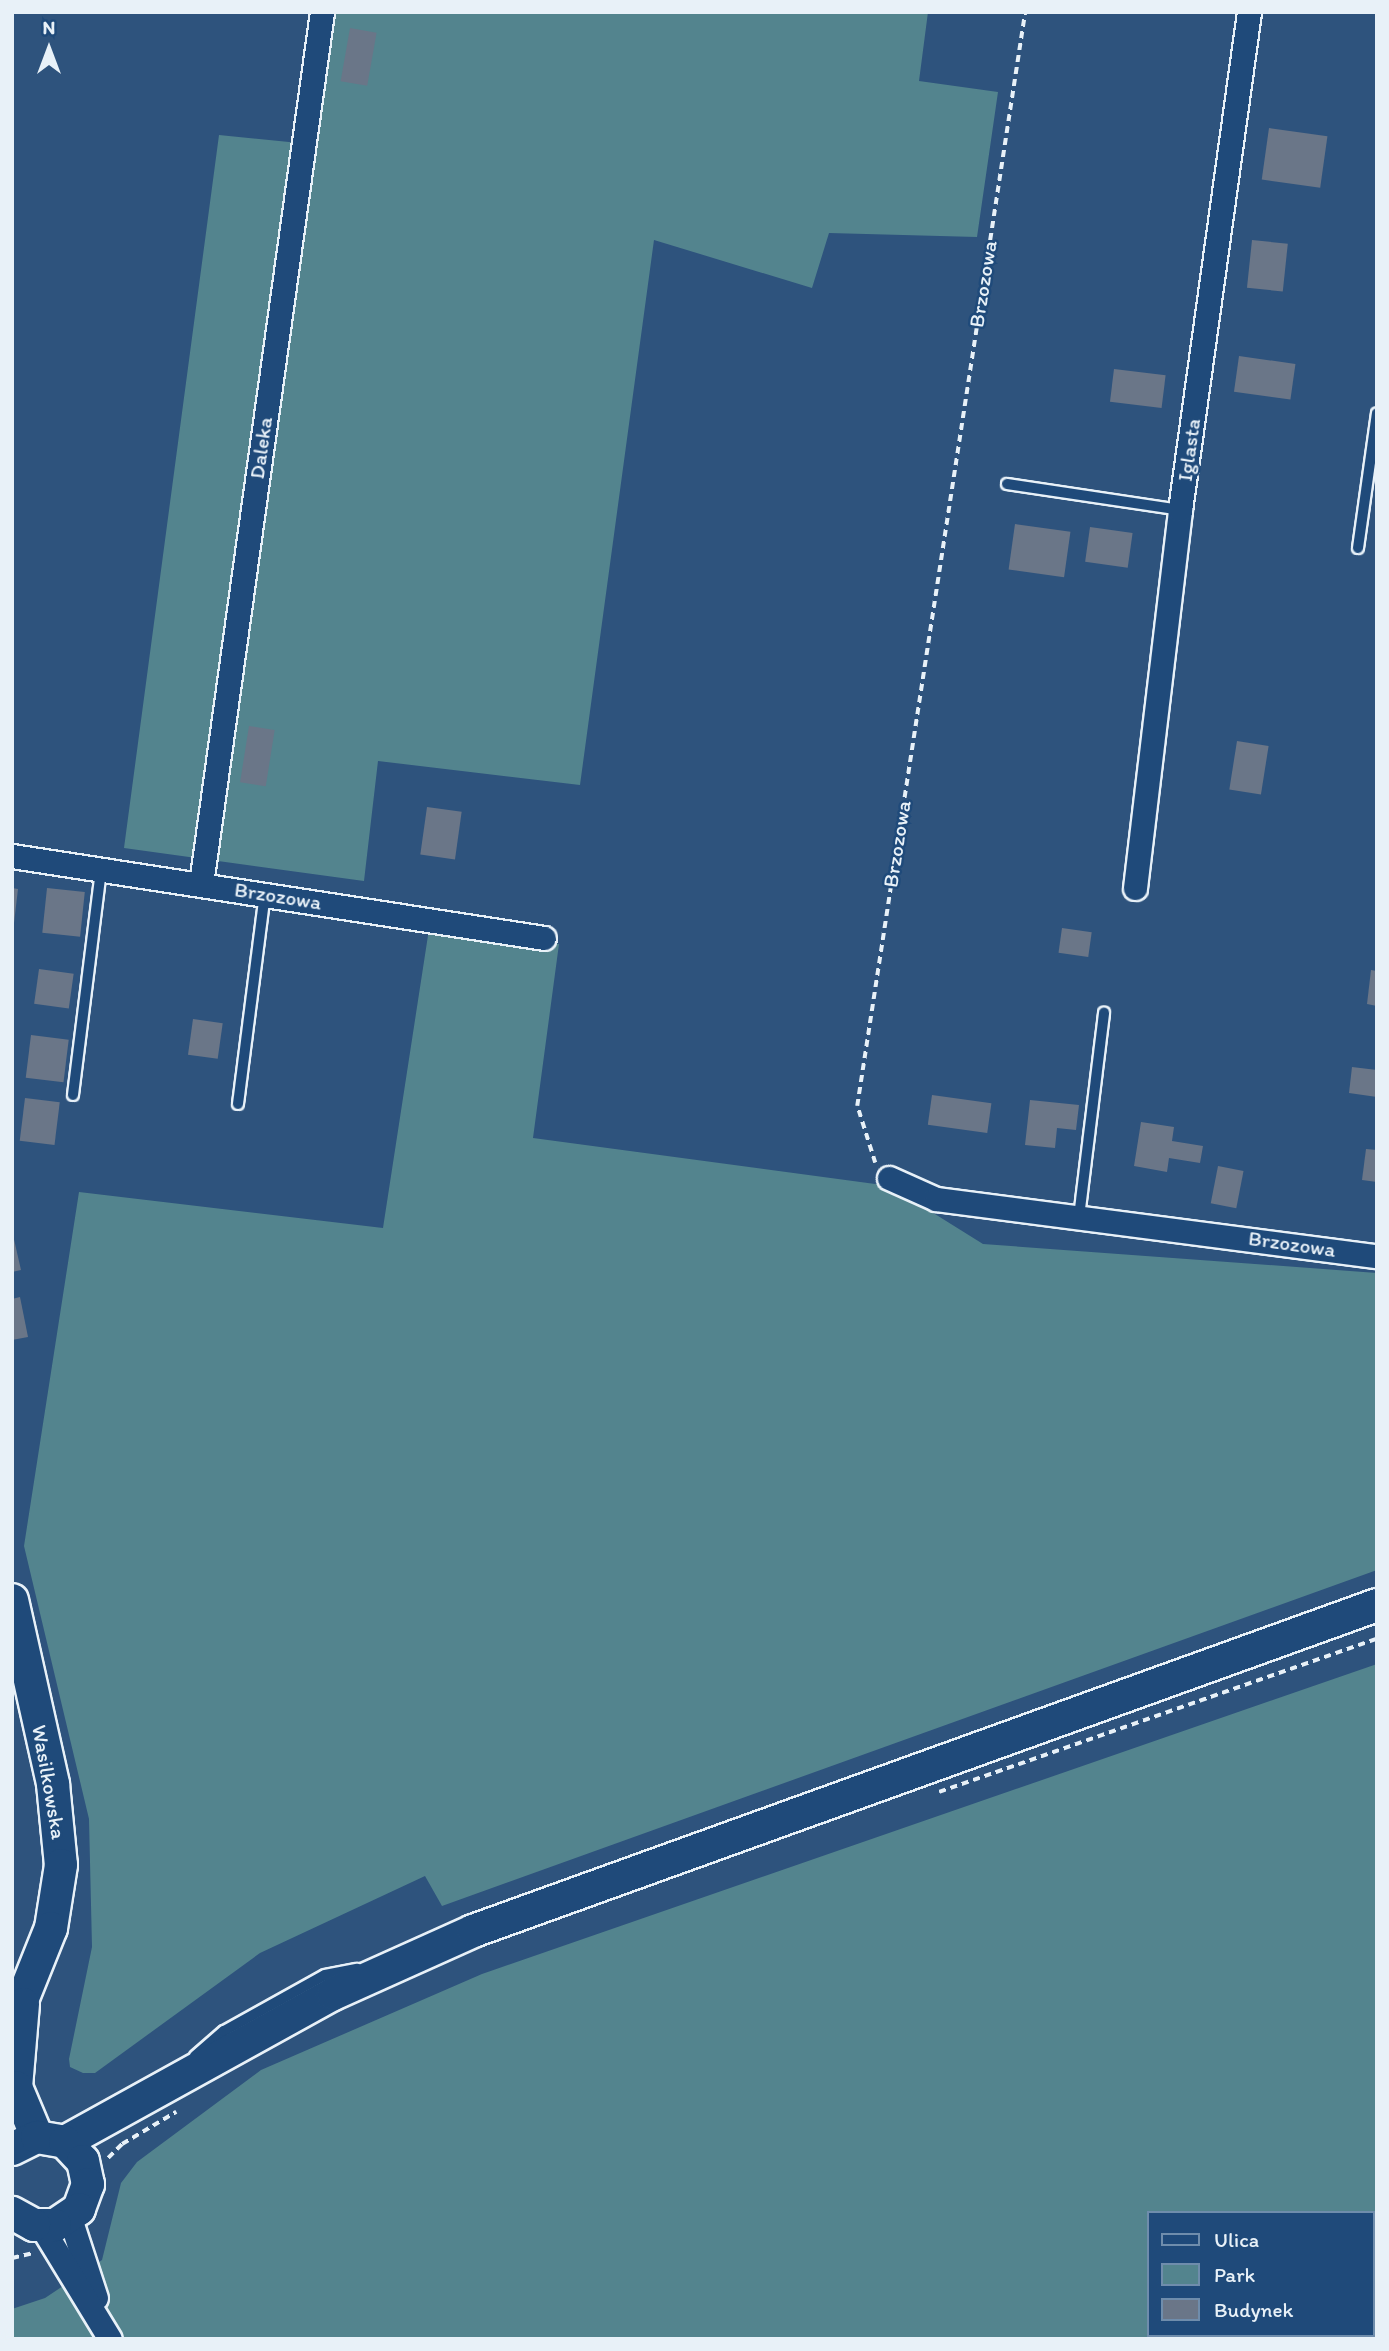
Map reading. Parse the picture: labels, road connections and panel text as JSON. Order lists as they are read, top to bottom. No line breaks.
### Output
{"streets":{"main road":["Wasilkowska"],"street":["Brzozowa","Daleka","Iglasta"]},"crossings":[["Brzozowa","Daleka"]],"legend":["Ulica","Park","Budynek"],"north":"top"}
